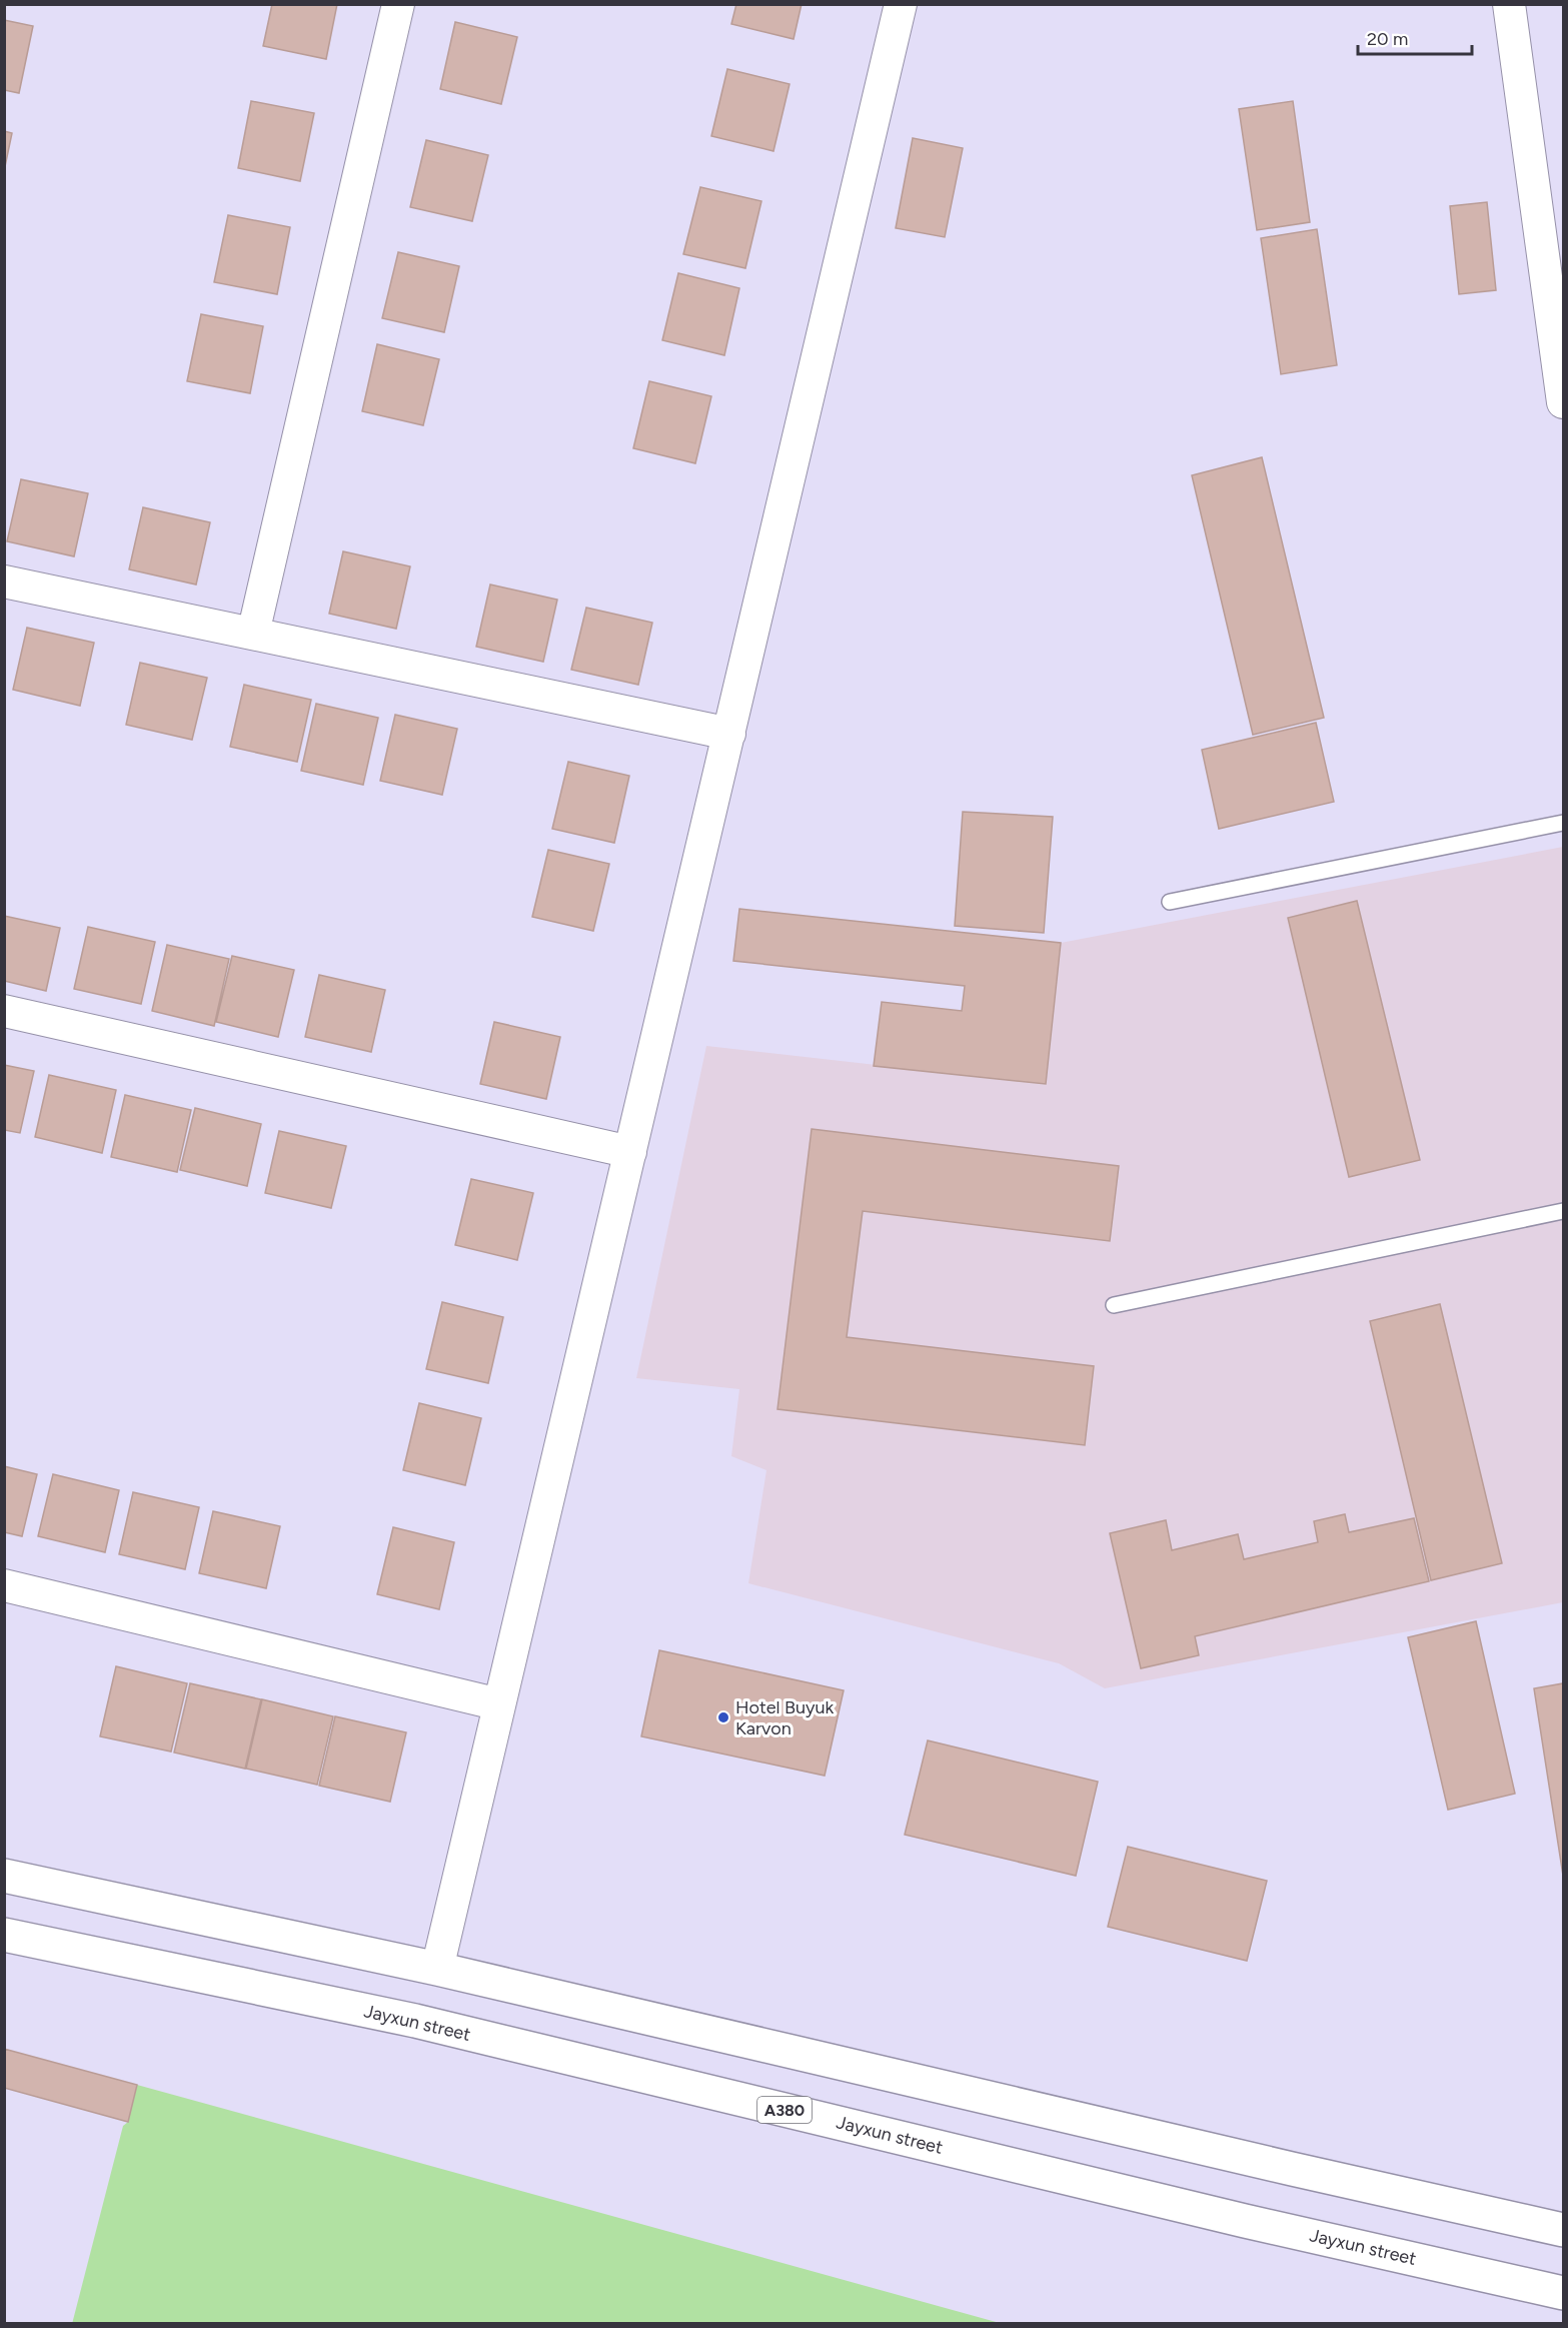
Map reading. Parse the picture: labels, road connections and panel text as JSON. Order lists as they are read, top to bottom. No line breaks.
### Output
{"streets":{"highway":["Jayxun street","A380"]},"places":["Hotel Buyuk Karvon"],"scale_bar":"20 m"}
